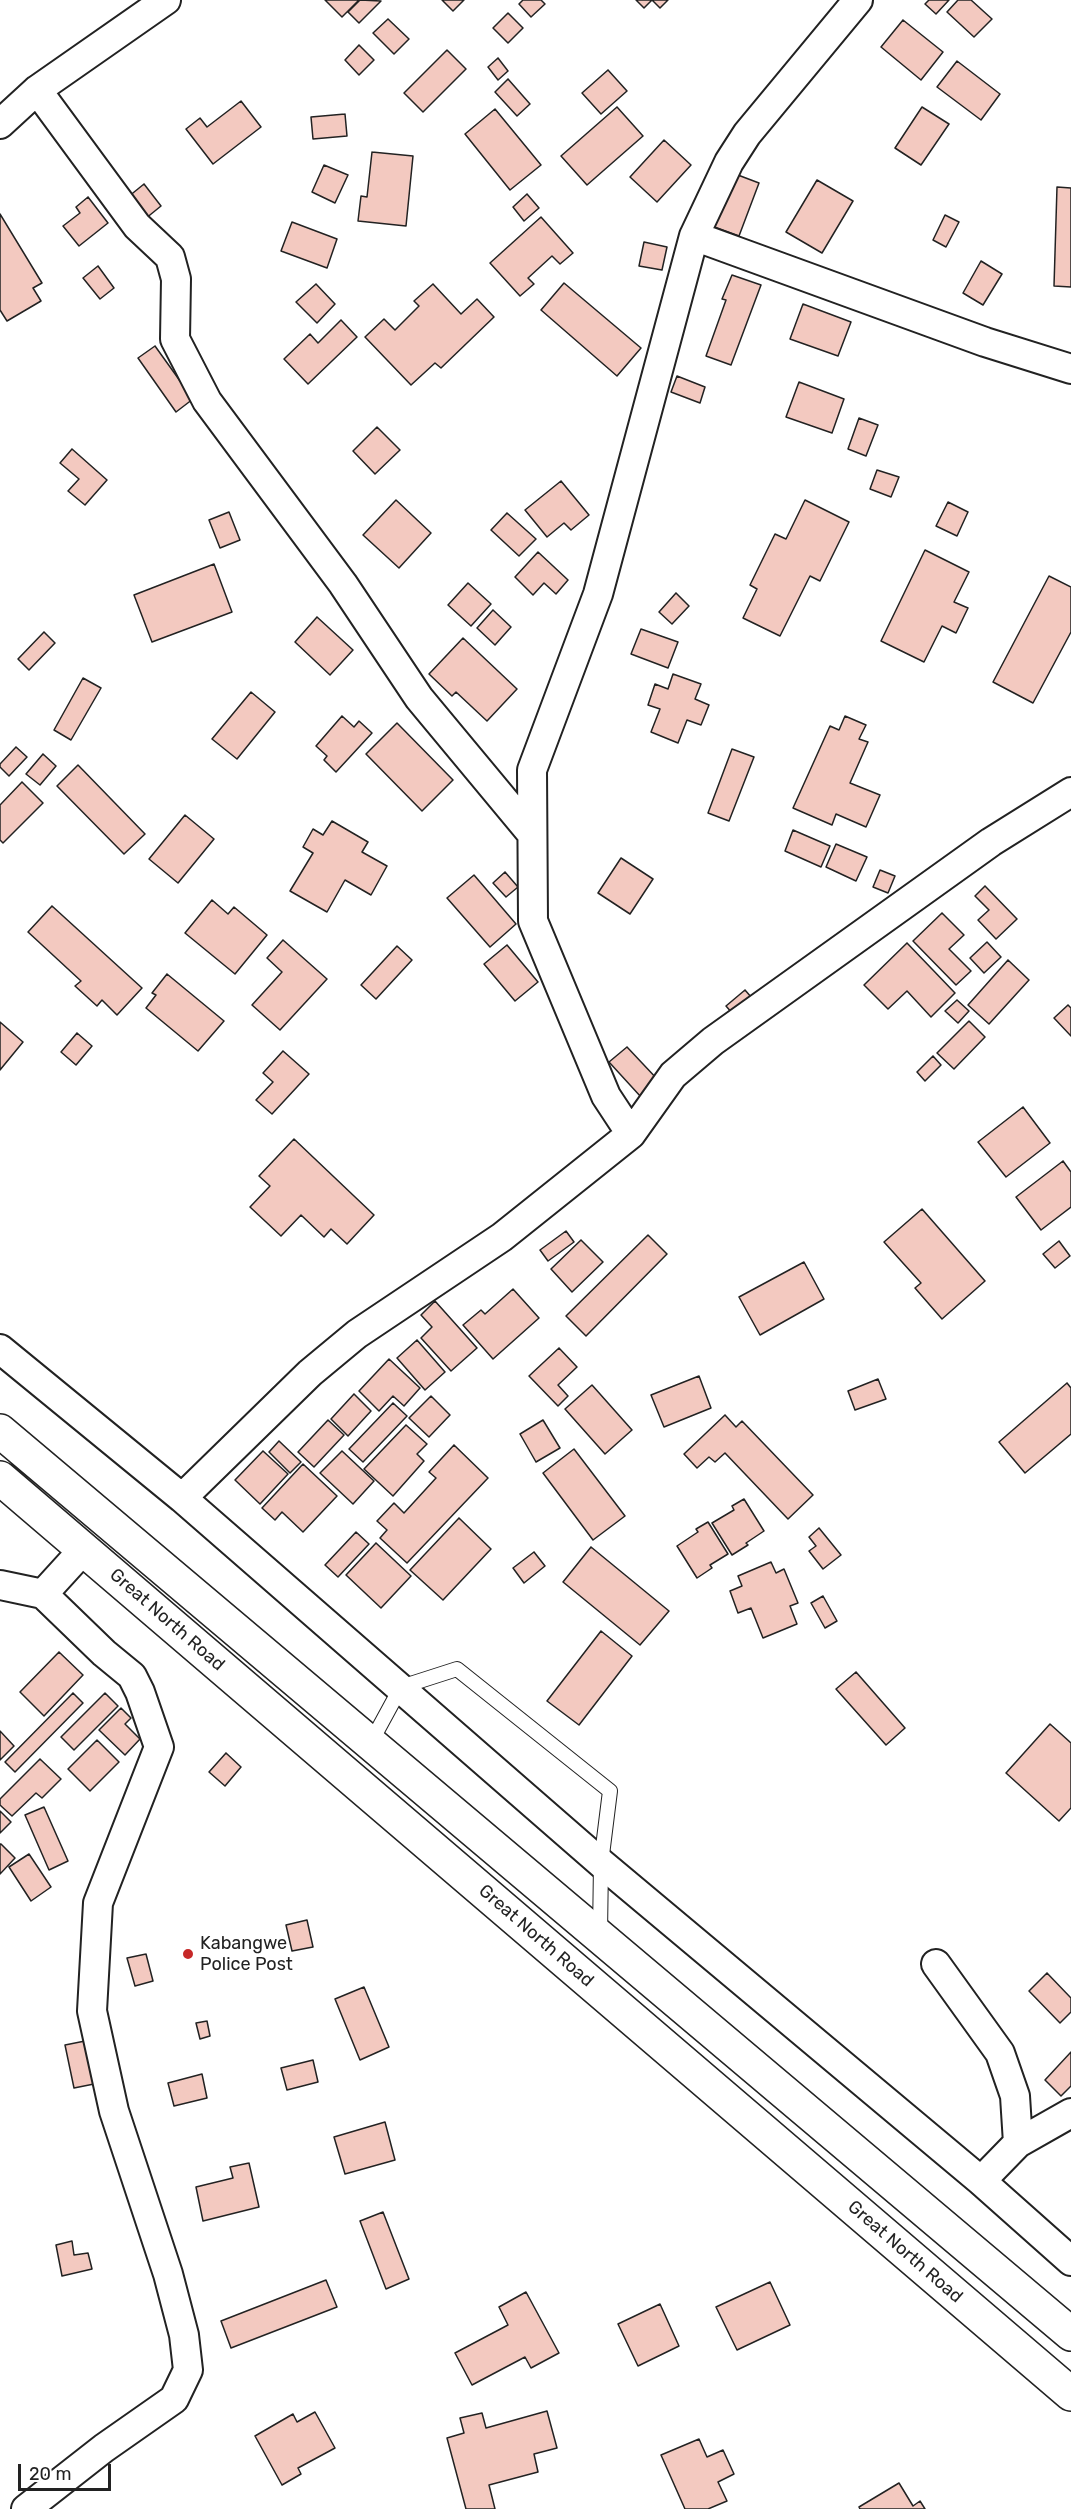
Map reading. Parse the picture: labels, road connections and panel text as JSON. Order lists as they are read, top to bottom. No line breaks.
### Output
{"streets":{"main road":["Great North Road"]},"places":["Kabangwe Police Post"],"scale_bar":"20 m"}
